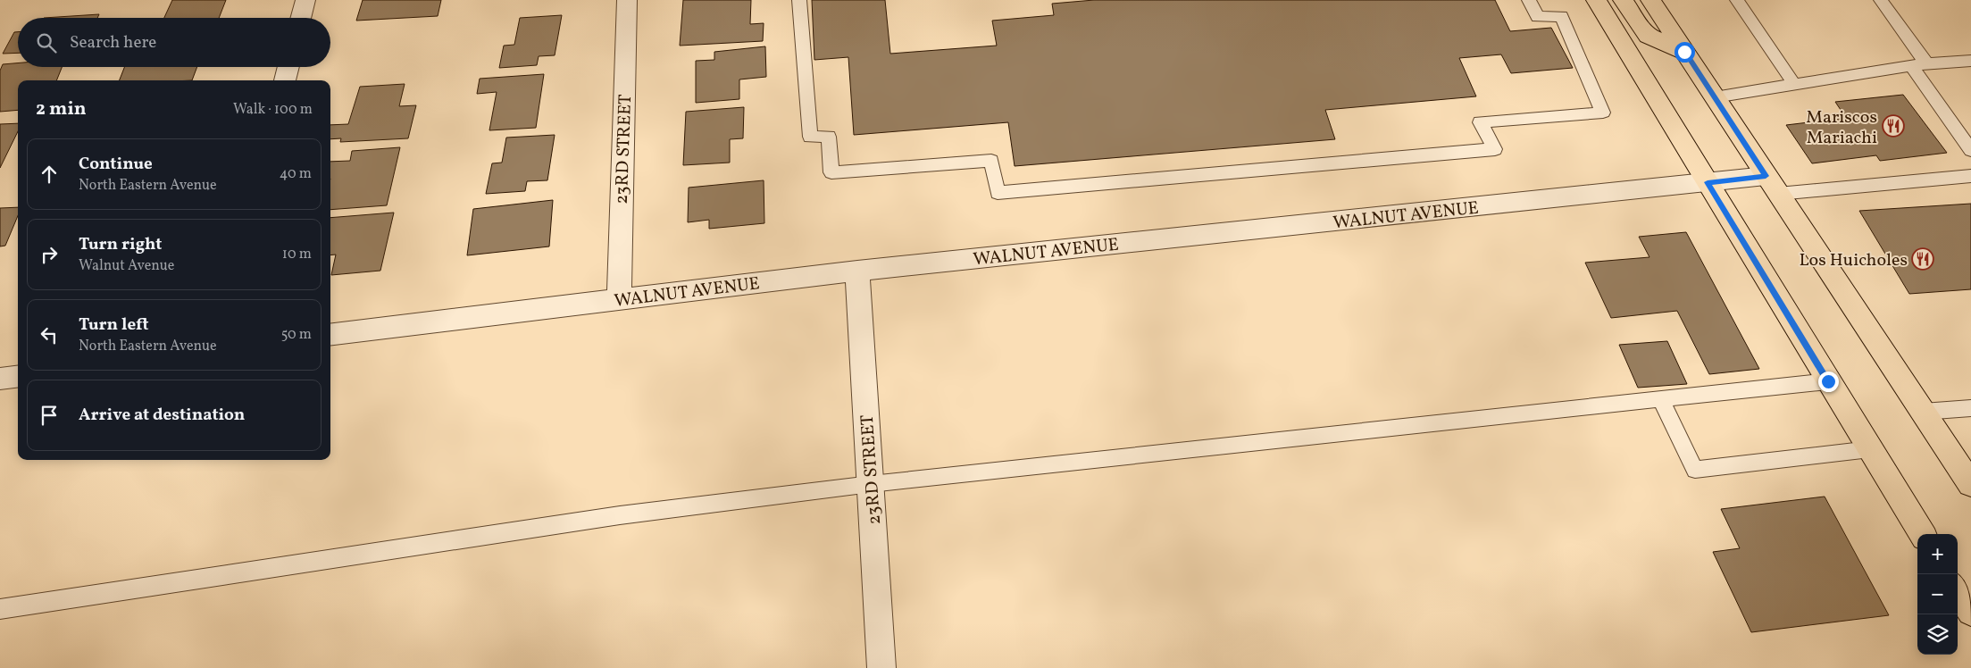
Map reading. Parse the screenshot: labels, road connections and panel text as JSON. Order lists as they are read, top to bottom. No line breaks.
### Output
{"streets":{"street":["23RD STREET","WALNUT AVENUE"]},"crossings":[["23RD STREET","WALNUT AVENUE"]],"places":{"restaurant":["Mariscos Mariachi","Los Huicholes"]},"page":{"search":"Search here","heading":["2 min","Walk · 100 m"],"list":[["Continue","North Eastern Avenue","40 m"],["Turn right","Walnut Avenue","10 m"],["Turn left","North Eastern Avenue","50 m"],"Arrive at destination"],"map_buttons":["+","−"]}}
